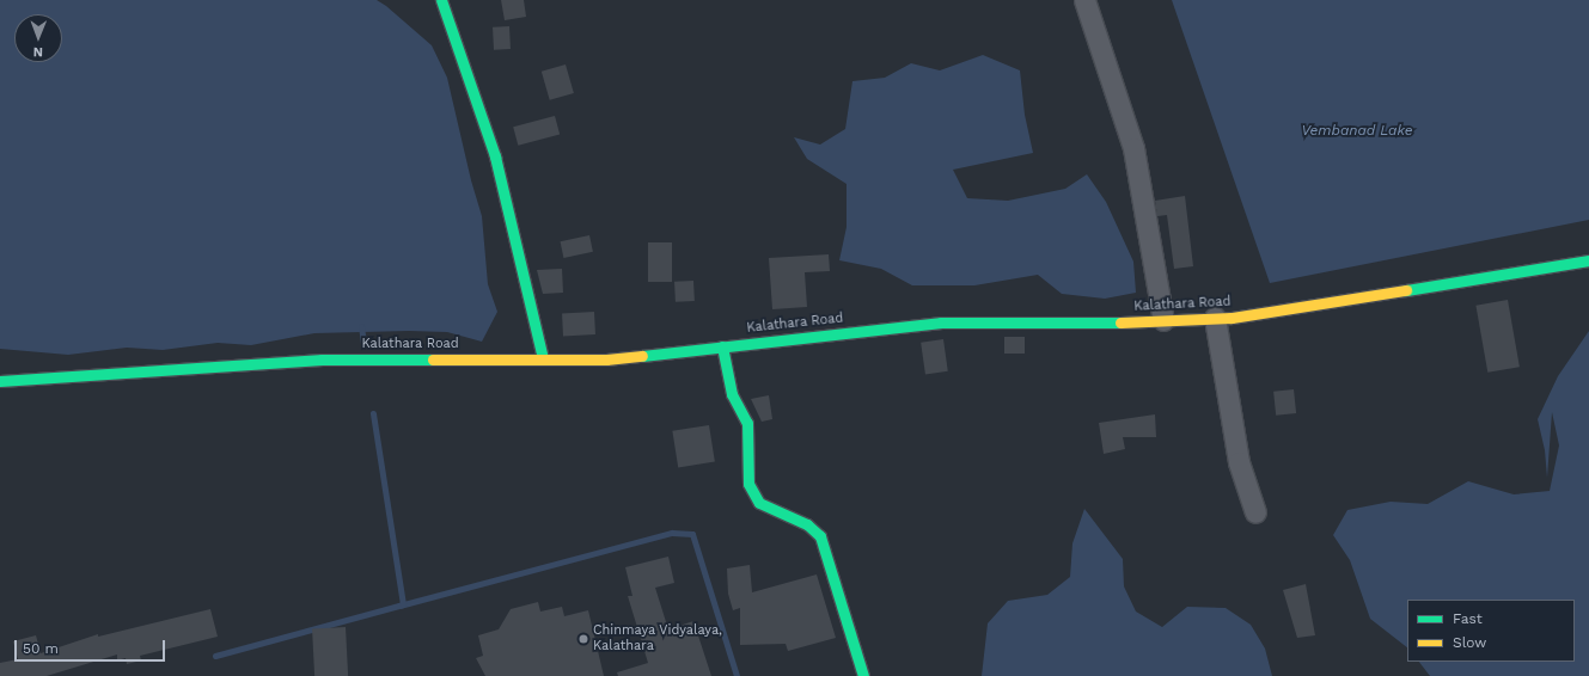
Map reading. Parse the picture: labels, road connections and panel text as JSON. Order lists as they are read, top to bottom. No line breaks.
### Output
{"streets":{"street":["Kalathara Road"]},"water":["Vembanad Lake"],"places":["Chinmaya Vidyalaya, Kalathara"],"legend":["Fast","Slow"],"scale_bar":"50 m","north":"bottom"}
